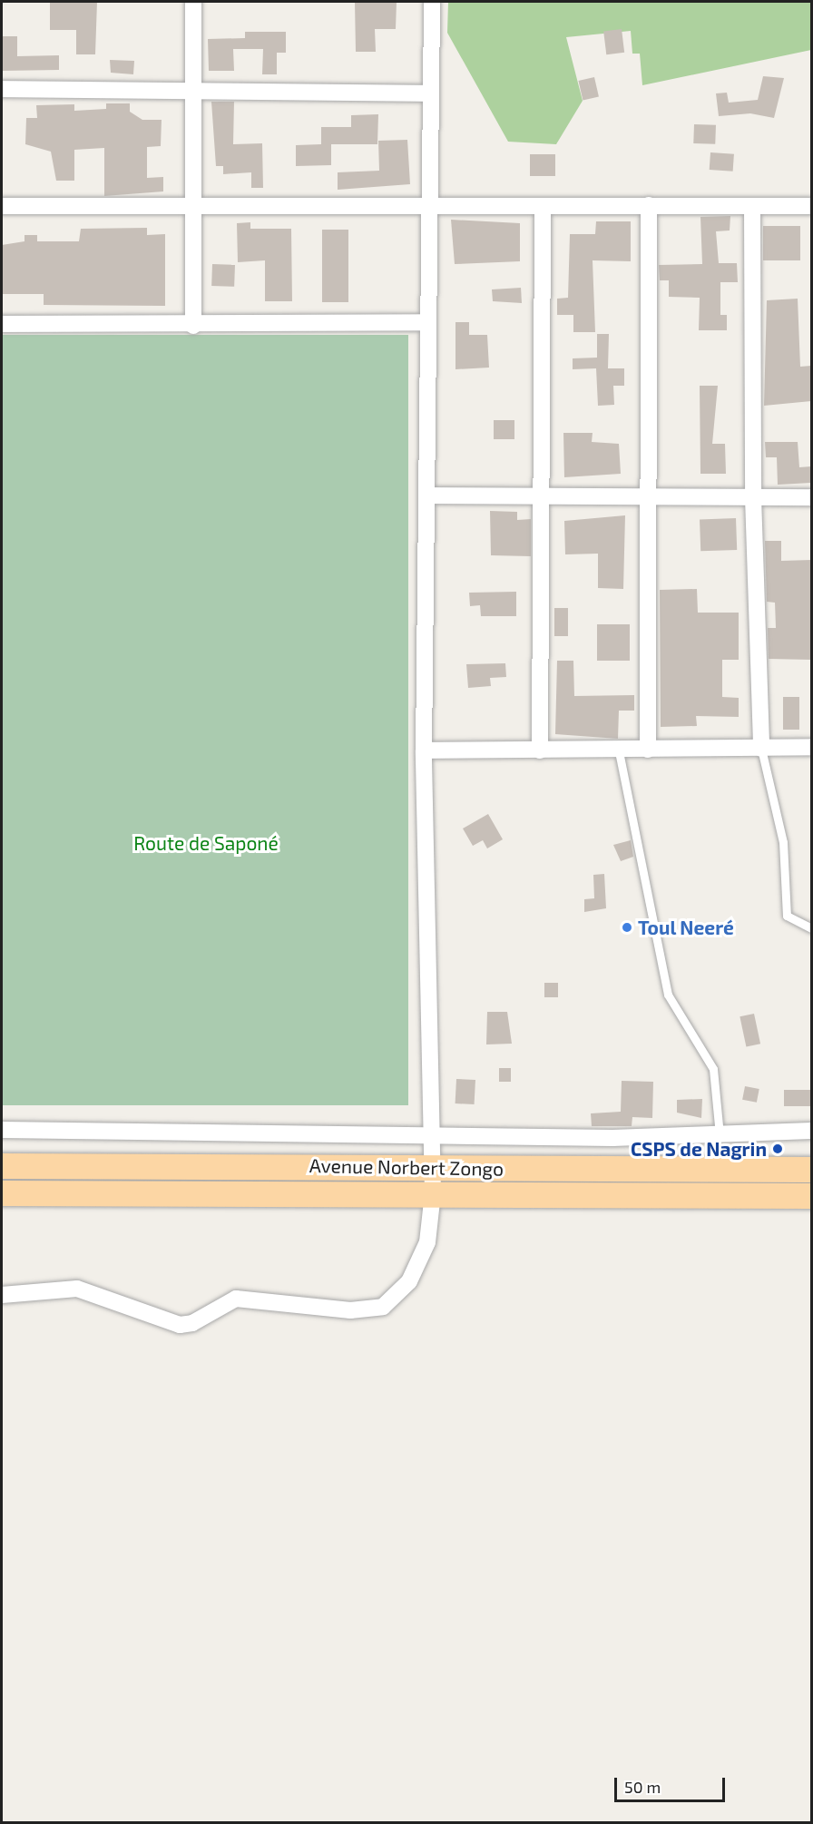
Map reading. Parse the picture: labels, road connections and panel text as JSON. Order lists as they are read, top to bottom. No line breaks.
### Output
{"streets":{"main road":["Avenue Norbert Zongo"]},"parks":["Route de Saponé"],"places":["Toul Neeré","CSPS de Nagrin"],"scale_bar":"50 m"}
